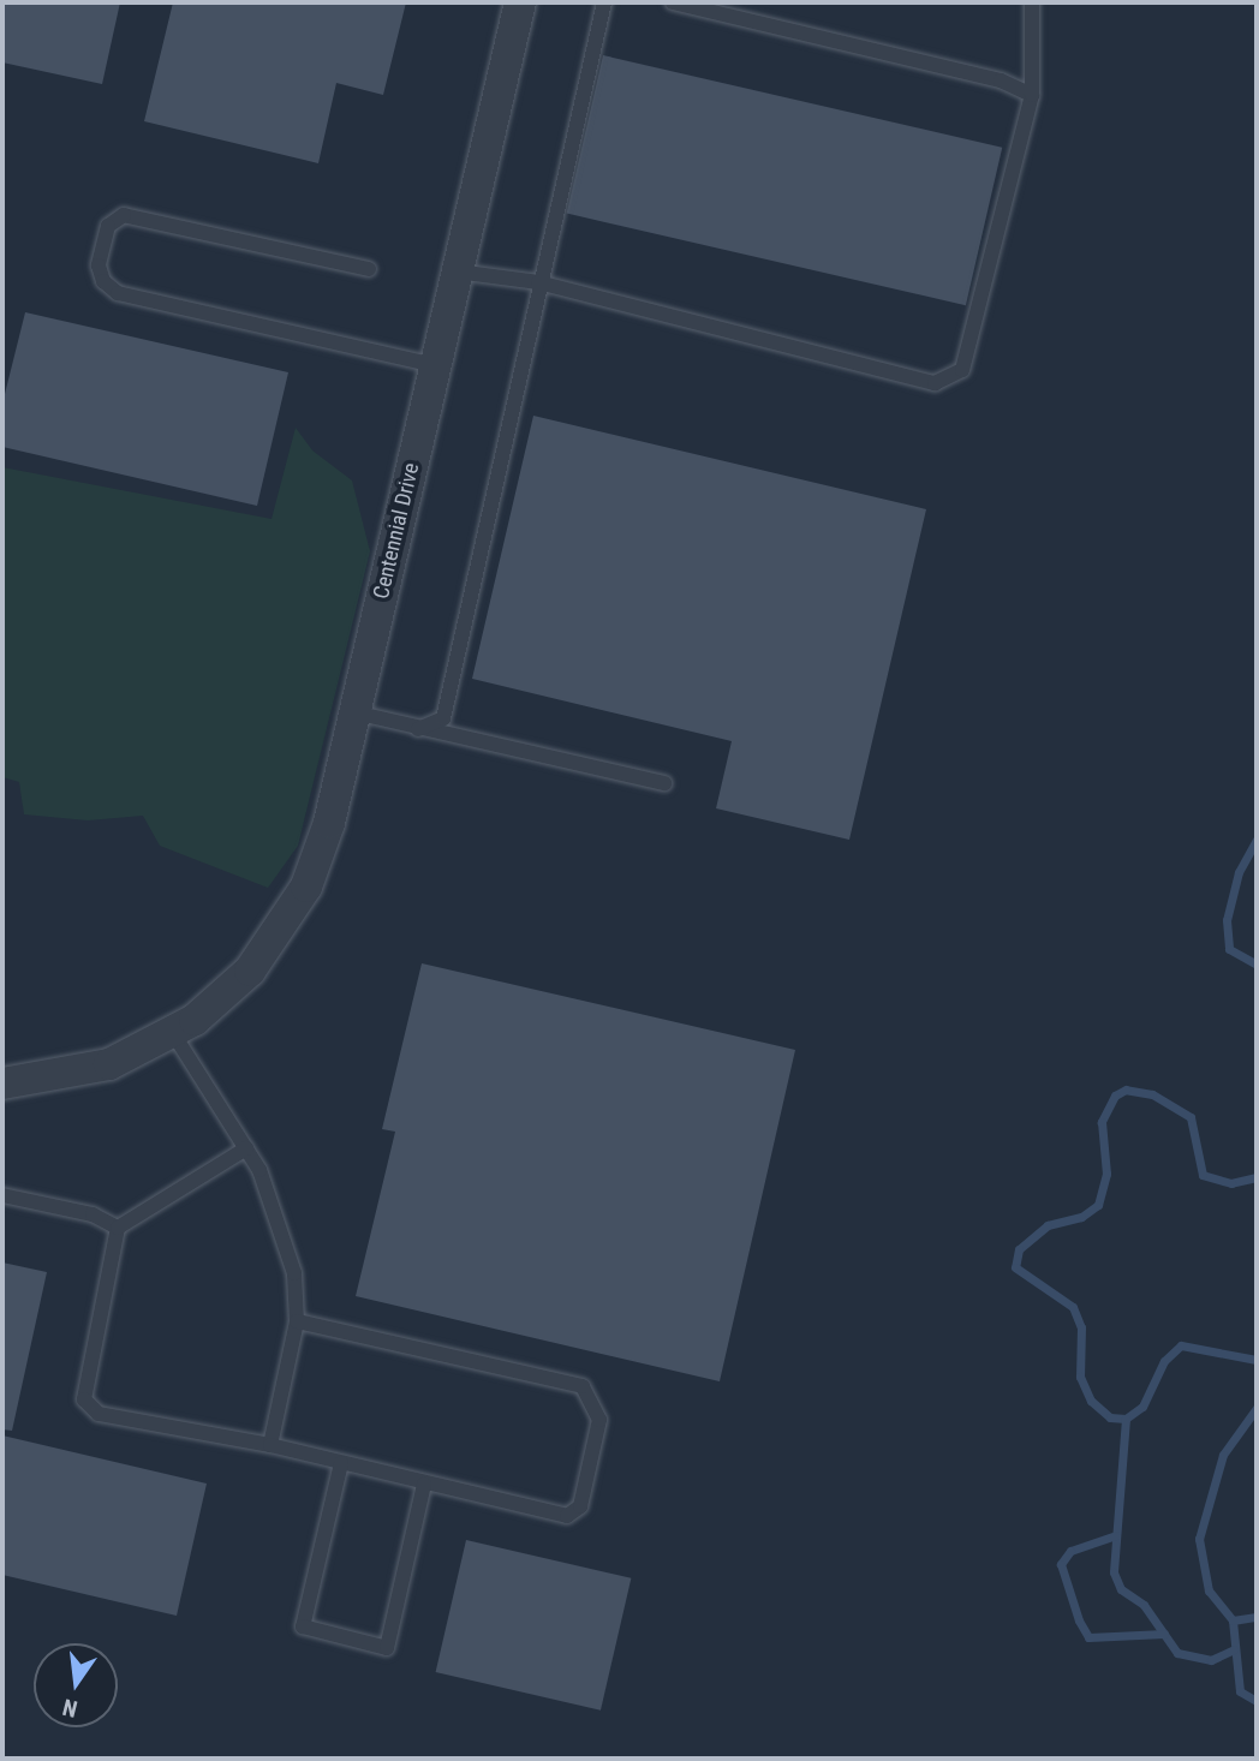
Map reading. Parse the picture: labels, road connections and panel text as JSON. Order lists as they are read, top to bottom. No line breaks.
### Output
{"streets":{"street":["Centennial Drive"]},"north":"bottom"}
